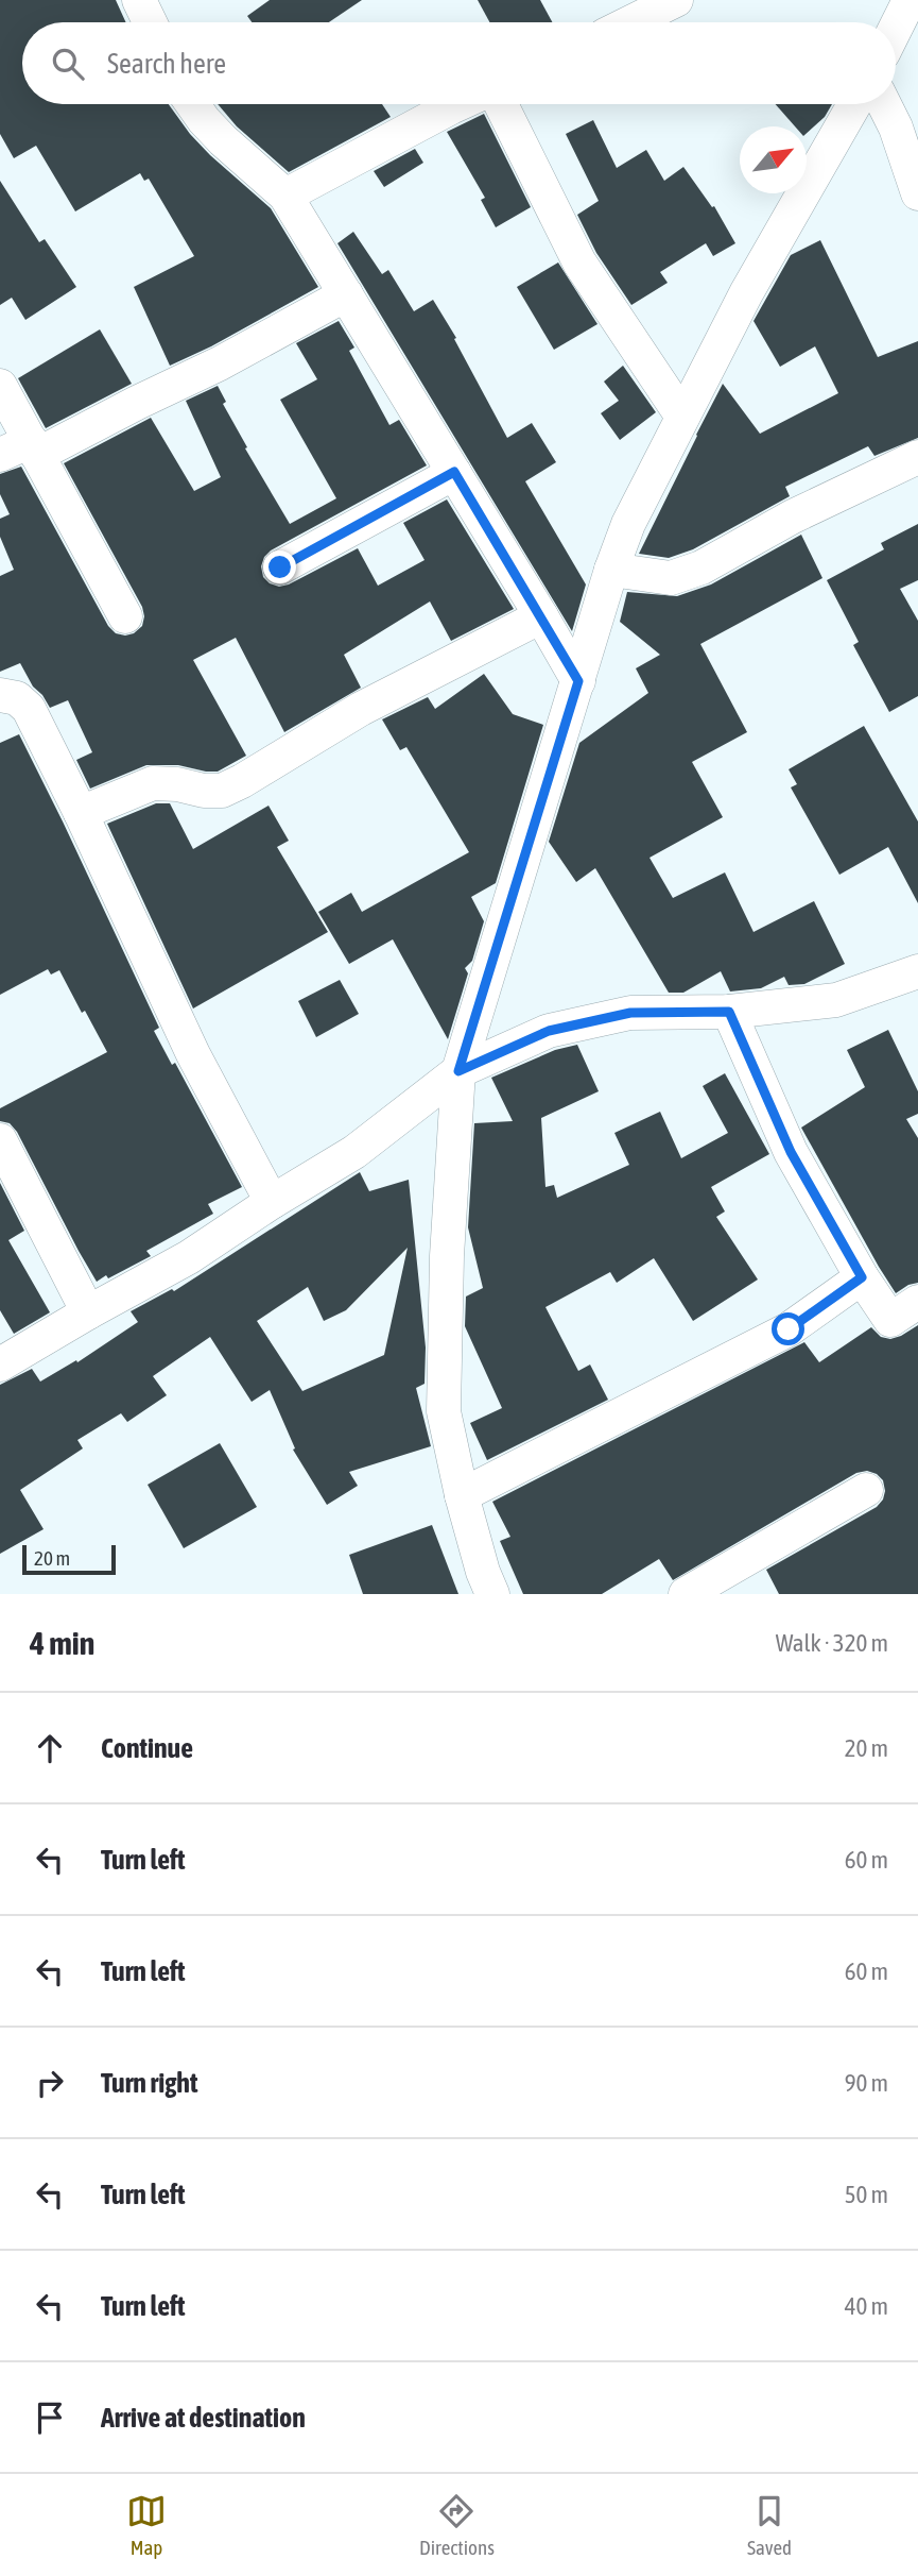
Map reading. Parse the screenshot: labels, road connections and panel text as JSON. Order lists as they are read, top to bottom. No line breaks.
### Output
{"scale_bar":"20 m","north":"top right","page":{"search":"Search here","scale":"20 m","heading":["4 min","Walk · 320 m"],"list":[["Continue","20 m"],["Turn left","60 m"],["Turn left","60 m"],["Turn right","90 m"],["Turn left","50 m"],["Turn left","40 m"],"Arrive at destination"],"nav":["Map","Directions","Saved"]}}
